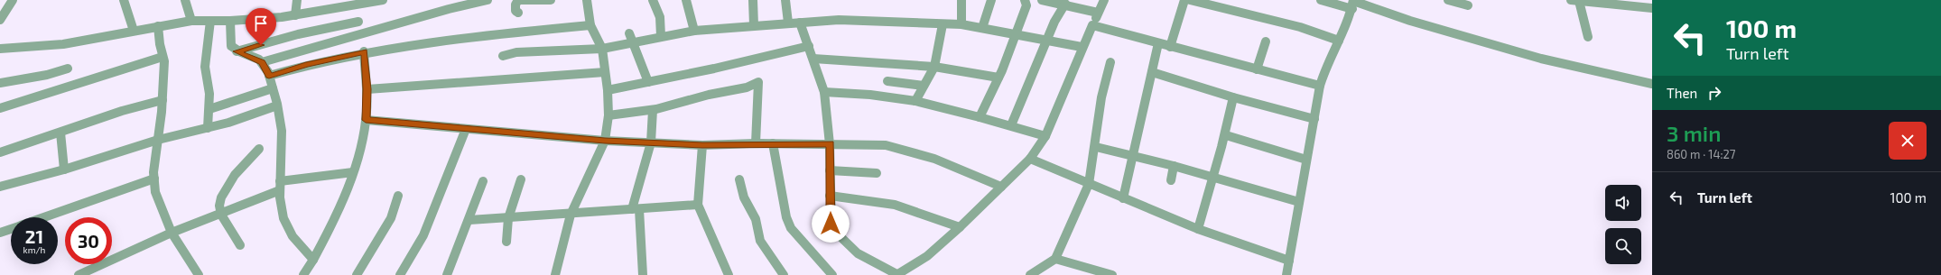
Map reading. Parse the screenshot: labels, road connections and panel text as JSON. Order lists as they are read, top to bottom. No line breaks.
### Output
{"page":{"turn":["100 m","Turn left"],"then":"Then","heading":["3 min","860 m · 14:27"],"list":[{"name":"Turn left","value":"100 m"}],"speed":"21 km/h","limit":"30"}}
